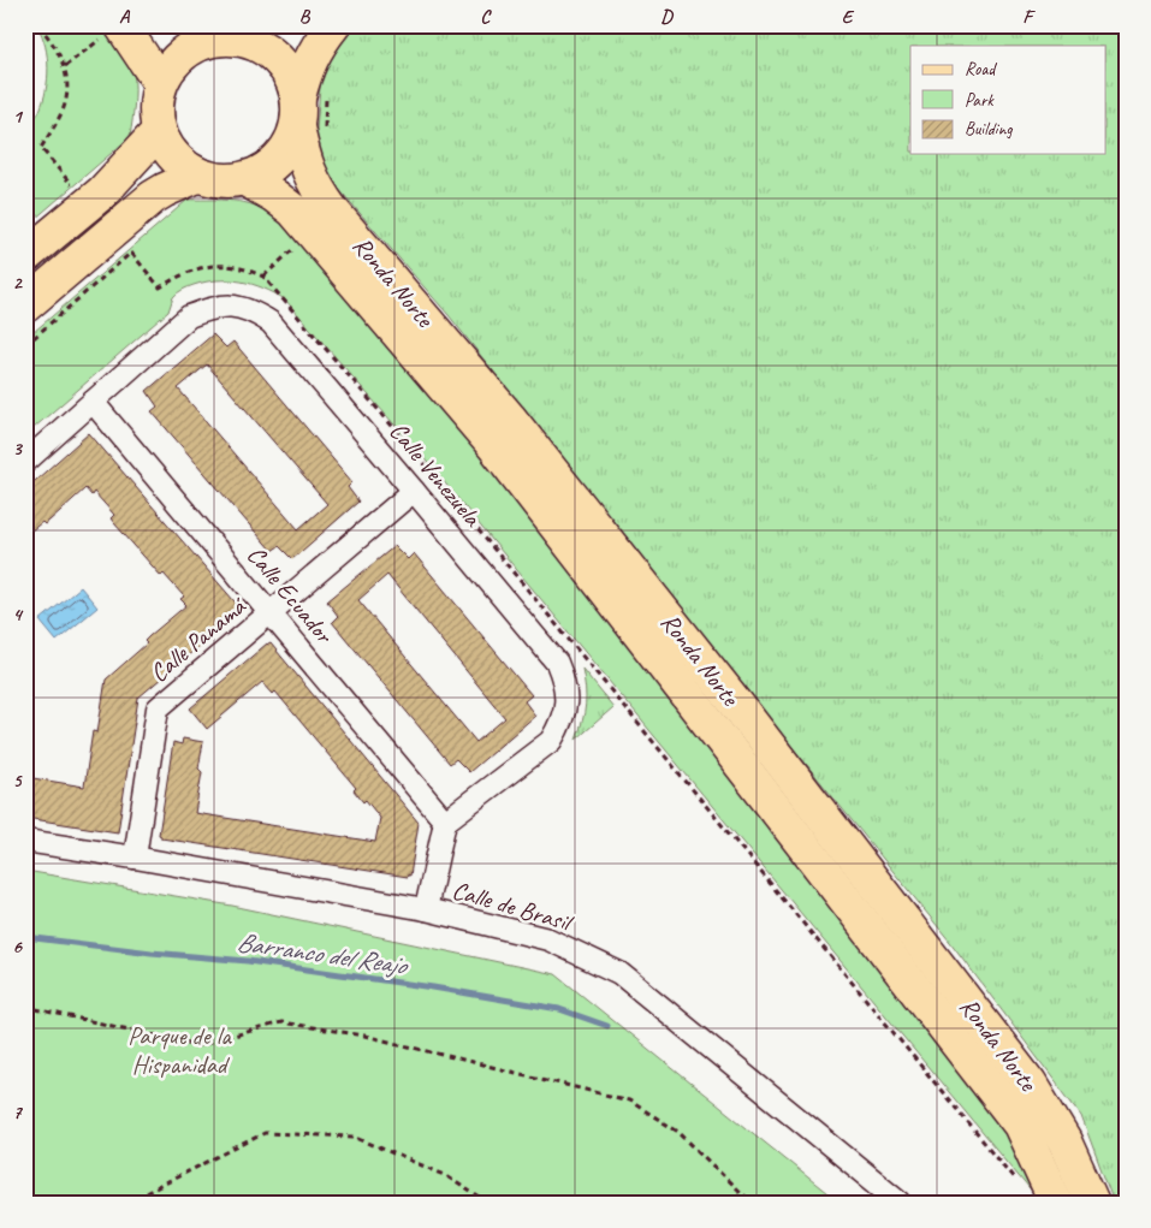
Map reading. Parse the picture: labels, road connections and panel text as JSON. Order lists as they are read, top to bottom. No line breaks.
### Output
{"streets":{"main road":["Ronda Norte"],"street":["Calle Venezuela","Calle Ecuador","Calle Panamá","Calle de Brasil"]},"crossings":[["Calle Venezuela","Calle Ecuador"],["Calle Venezuela","Calle Panamá"],["Calle Ecuador","Calle Panamá"],["Calle Panamá","Calle de Brasil"]],"water":["Barranco del Reajo"],"parks":["Parque de la Hispanidad"],"legend":["Road","Park","Building"],"grid":{"columns":["A","B","C","D","E","F"],"rows":["1","2","3","4","5","6","7"]}}
